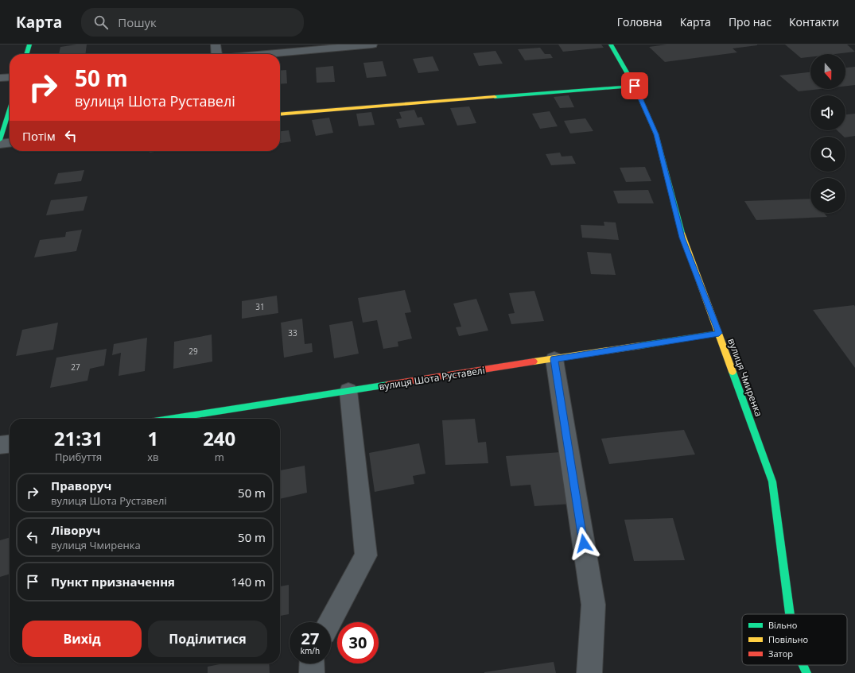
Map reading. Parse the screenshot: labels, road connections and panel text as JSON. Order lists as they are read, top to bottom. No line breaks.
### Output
{"streets":{"street":["вулиця Чмиренка","вулиця Шота Руставелі"]},"crossings":[["вулиця Чмиренка","вулиця Шота Руставелі"]],"house_numbers":["31","33","29","27"],"legend":["Вільно","Повільно","Затор"],"north":"bottom","page":{"header":"Карта","search":"Пошук","nav":["Головна","Карта","Про нас","Контакти"],"turn":["50 m","вулиця Шота Руставелі"],"then":"Потім","eta":["21:31","Прибуття","1","хв","240","m"],"list":[{"name":"Праворуч","note":"вулиця Шота Руставелі","value":"50 m"},{"name":"Ліворуч","note":"вулиця Чмиренка","value":"50 m"},{"name":"Пункт призначення","value":"140 m"}],"buttons":["Вихід","Поділитися"],"speed":"27 km/h","limit":"30"}}
